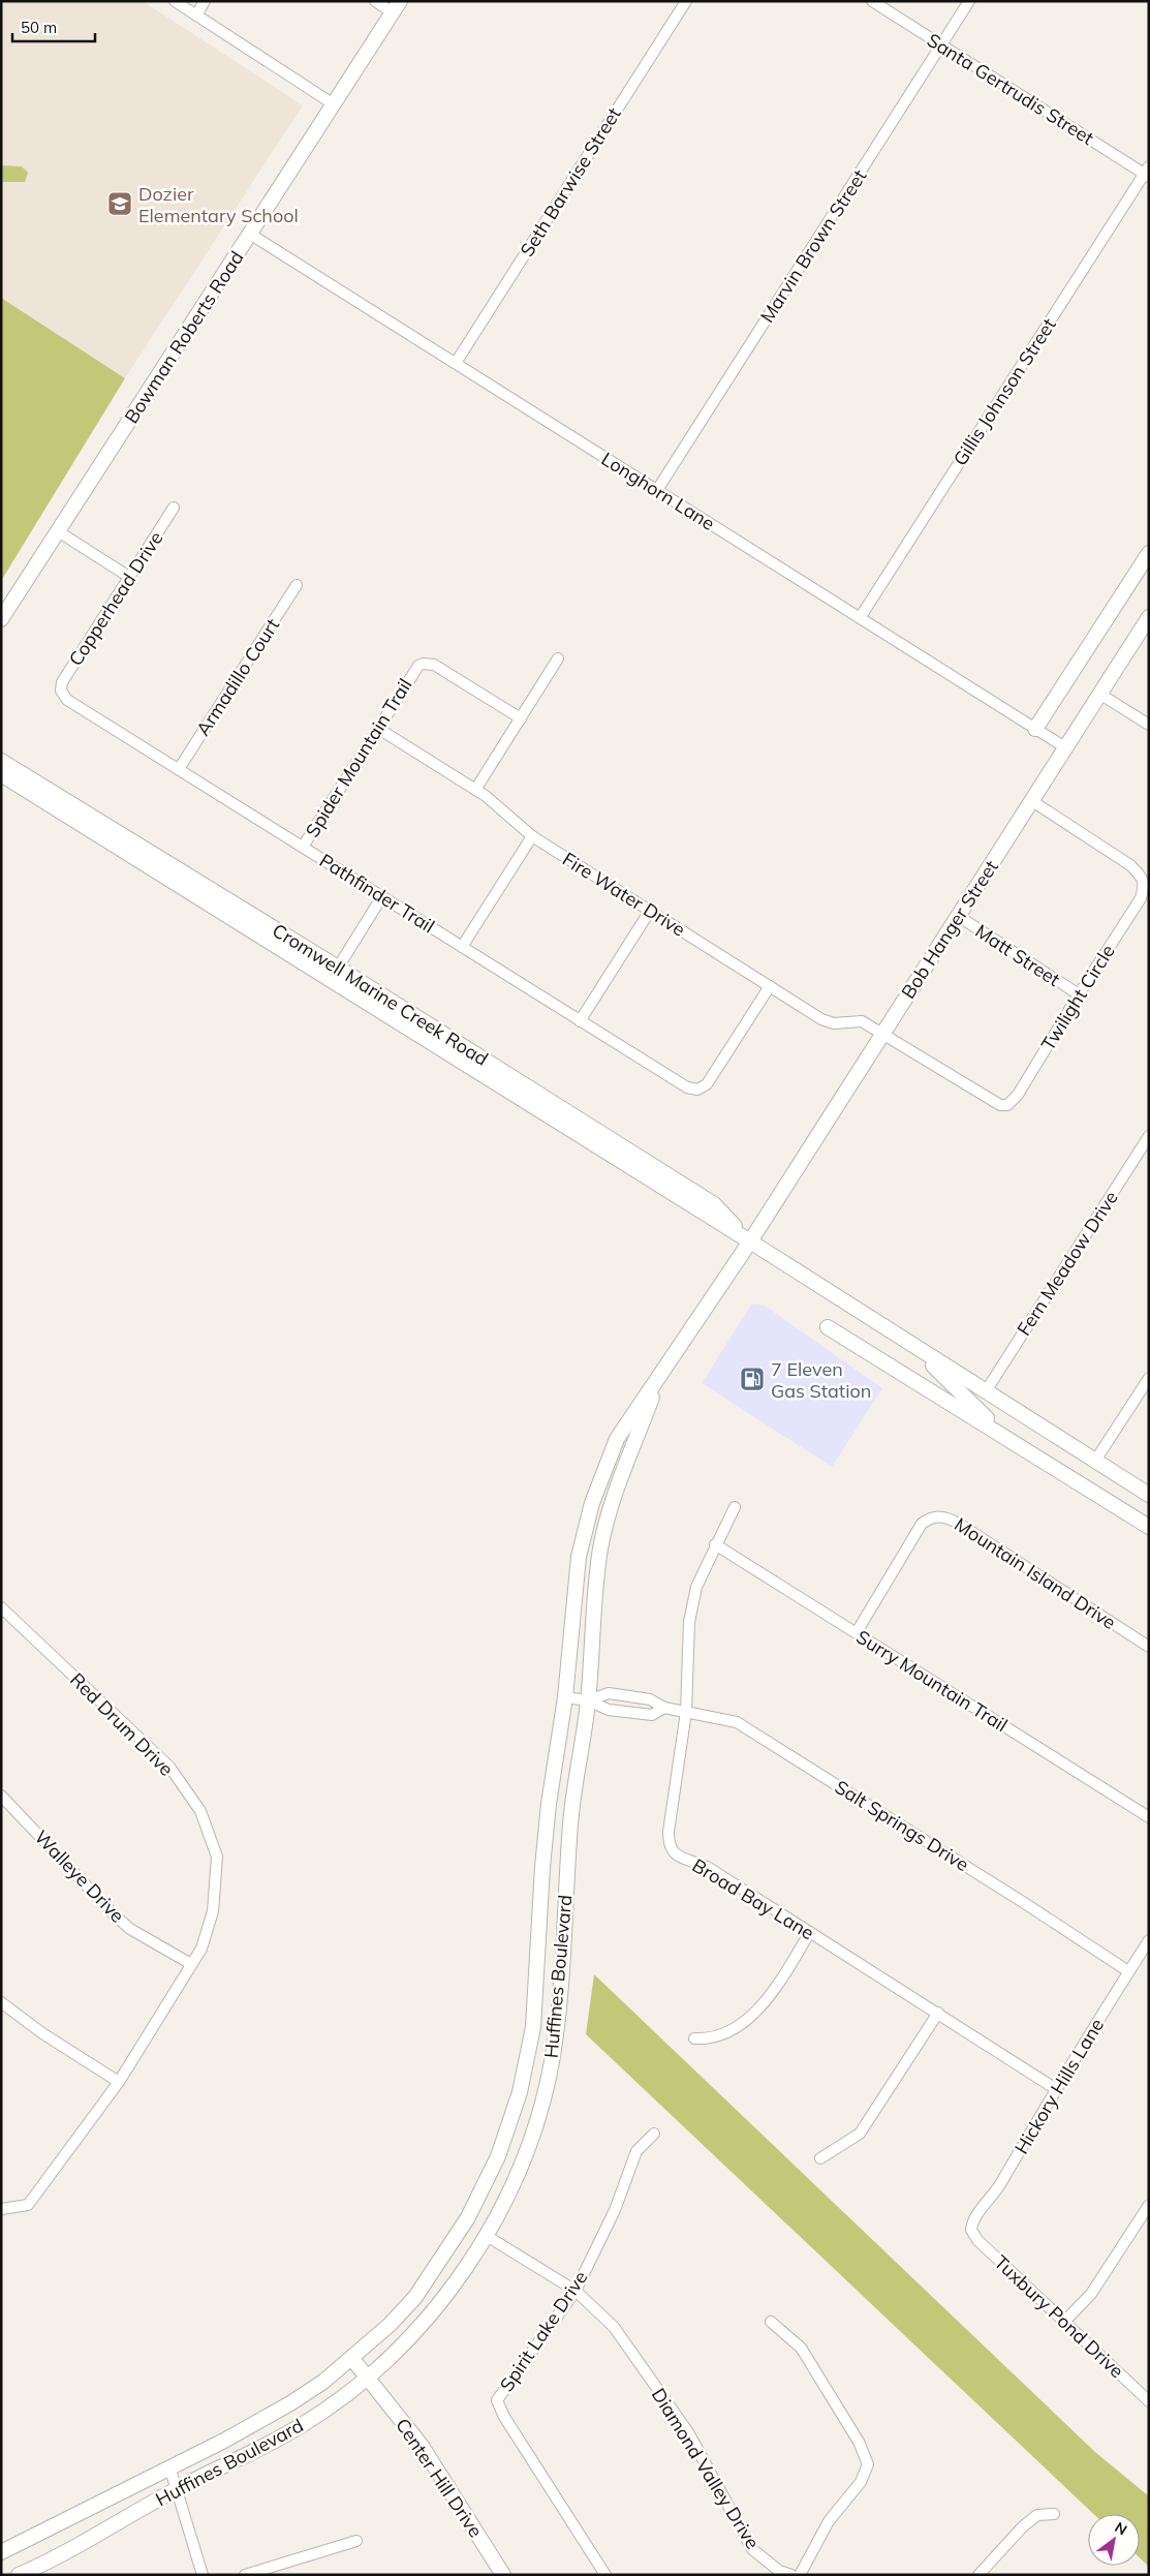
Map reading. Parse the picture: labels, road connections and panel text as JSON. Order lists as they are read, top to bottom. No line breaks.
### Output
{"streets":{"main road":["Bowman Roberts Road","Bob Hanger Street","Cromwell Marine Creek Road","Huffines Boulevard","Center Hill Drive"],"street":["Santa Gertrudis Street","Seth Barwise Street","Marvin Brown Street","Gillis Johnson Street","Longhorn Lane","Copperhead Drive","Armadillo Court","Spider Mountain Trail","Pathfinder Trail","Fire Water Drive","Matt Street","Twilight Circle","Fern Meadow Drive","Mountain Island Drive","Surry Mountain Trail","Red Drum Drive","Salt Springs Drive","Walleye Drive","Broad Bay Lane","Hickory Hills Lane","Tuxbury Pond Drive","Spirit Lake Drive","Diamond Valley Drive"]},"crossings":[["Santa Gertrudis Street","Marvin Brown Street"],["Santa Gertrudis Street","Gillis Johnson Street"],["Seth Barwise Street","Longhorn Lane"],["Marvin Brown Street","Longhorn Lane"],["Bowman Roberts Road","Longhorn Lane"],["Gillis Johnson Street","Longhorn Lane"],["Longhorn Lane","Bob Hanger Street"],["Copperhead Drive","Pathfinder Trail"],["Armadillo Court","Pathfinder Trail"],["Spider Mountain Trail","Pathfinder Trail"],["Spider Mountain Trail","Fire Water Drive"],["Pathfinder Trail","Fire Water Drive"],["Fire Water Drive","Bob Hanger Street"],["Fire Water Drive","Twilight Circle"],["Bob Hanger Street","Matt Street"],["Bob Hanger Street","Cromwell Marine Creek Road"],["Bob Hanger Street","Twilight Circle"],["Bob Hanger Street","Huffines Boulevard"],["Matt Street","Twilight Circle"],["Cromwell Marine Creek Road","Fern Meadow Drive"],["Cromwell Marine Creek Road","Huffines Boulevard"],["Mountain Island Drive","Surry Mountain Trail"],["Surry Mountain Trail","Broad Bay Lane"],["Red Drum Drive","Walleye Drive"],["Salt Springs Drive","Broad Bay Lane"],["Salt Springs Drive","Huffines Boulevard"],["Salt Springs Drive","Hickory Hills Lane"],["Broad Bay Lane","Hickory Hills Lane"],["Huffines Boulevard","Diamond Valley Drive"],["Huffines Boulevard","Center Hill Drive"],["Hickory Hills Lane","Tuxbury Pond Drive"],["Spirit Lake Drive","Diamond Valley Drive"]],"places":{"school or university":["Dozier Elementary School"],"fuel station":["7 Eleven Gas Station"]},"scale_bar":"50 m","north":"top right"}
